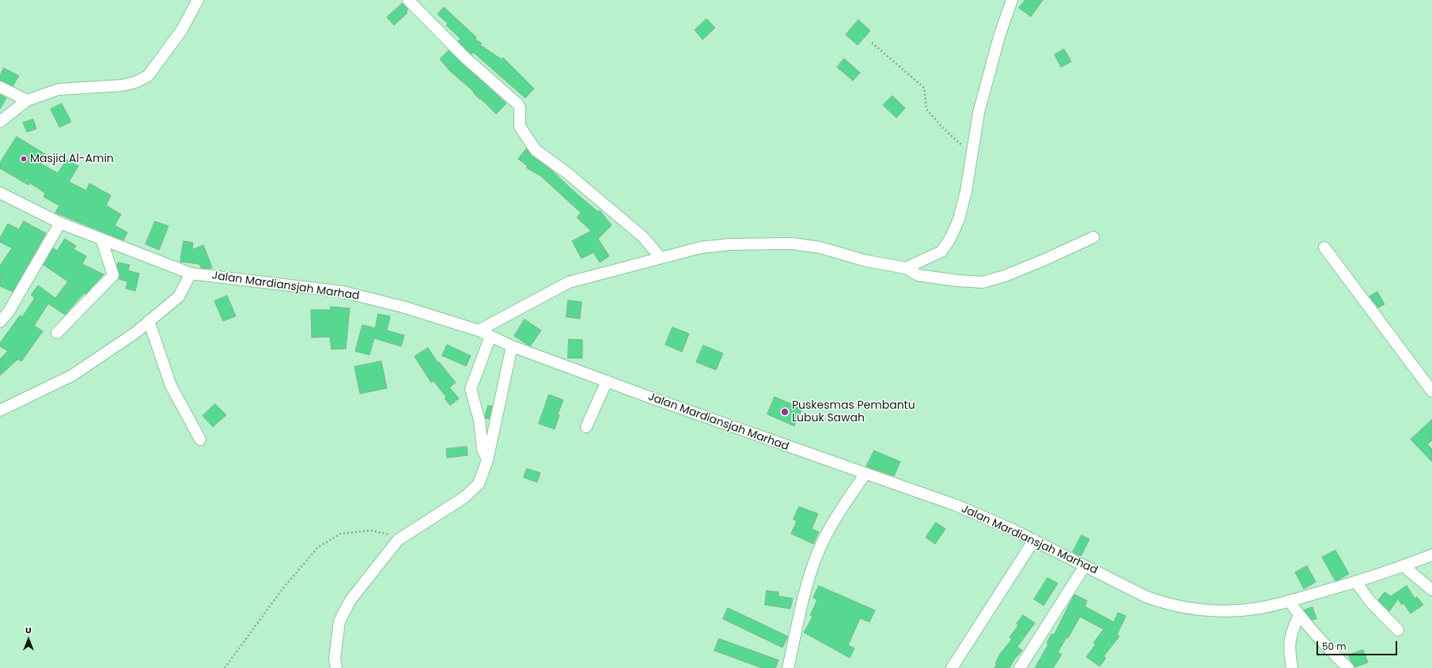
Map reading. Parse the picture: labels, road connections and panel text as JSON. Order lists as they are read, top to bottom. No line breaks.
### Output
{"streets":{"street":["Jalan Mardiansjah Marhad"]},"places":["Masjid Al-Amin","Puskesmas Pembantu Lubuk Sawah"],"scale_bar":"50 m","north":"top"}
